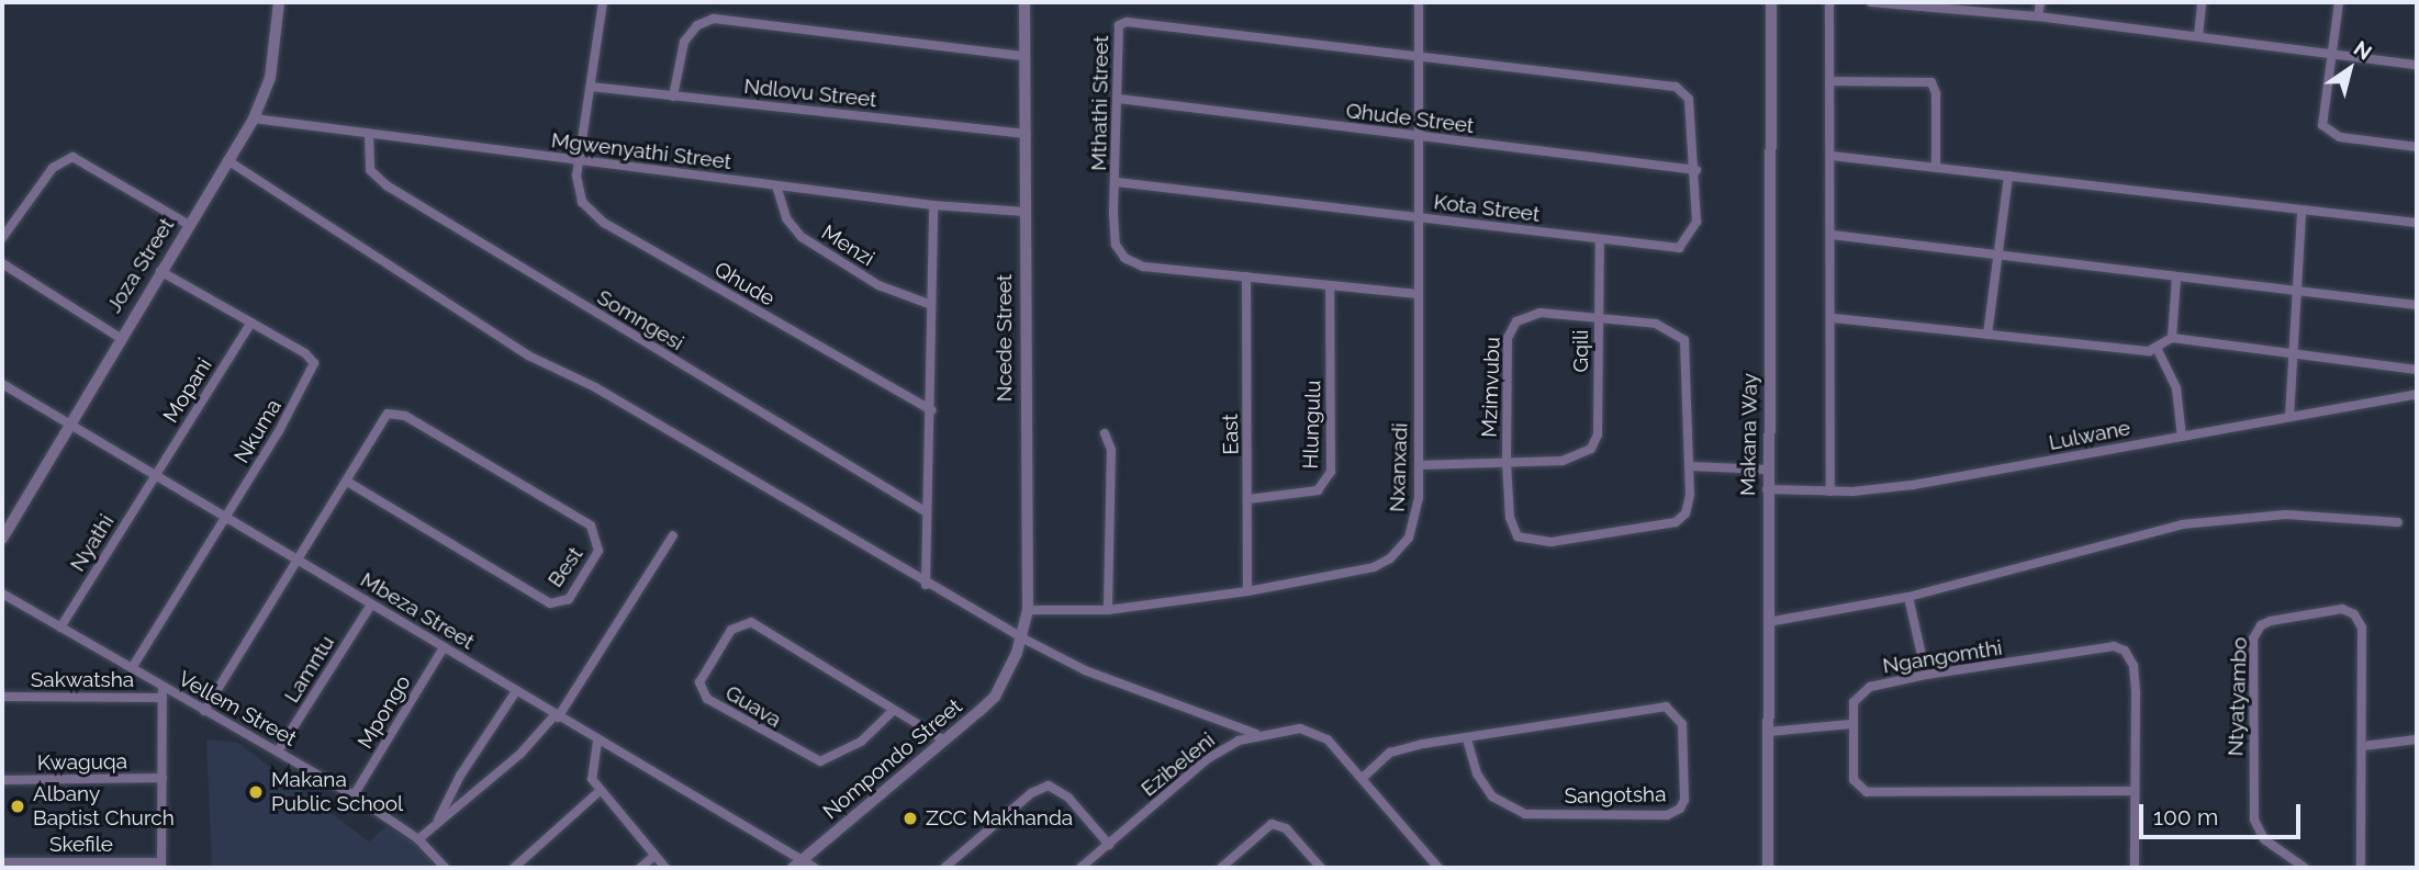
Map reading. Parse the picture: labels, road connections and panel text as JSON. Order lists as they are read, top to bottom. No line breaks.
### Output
{"streets":{"street":["Ndlovu Street","Mthathi Street","Qhude Street","Mgwenyathi Street","Kota Street","Menzi","Joza Street","Qhude","Somngesi","Ncede Street","Gqili","Mzimvubu","Mopani","Hlungulu","Nkuma","East","Makana Way","Lulwane","Nxanxadi","Nyathi","Best","Mbeza Street","Ngangomthi","Lamntu","Sakwatsha","Ntyatyambo","Guava","Vellem Street","Mpongo","Nompondo Street","Kwaguqa","Ezibeleni","Sangotsha","Skefile"]},"crossings":[["Ndlovu Street","Qhude"],["Ndlovu Street","Ncede Street"],["Mthathi Street","Qhude Street"],["Mthathi Street","Kota Street"],["Mthathi Street","Hlungulu"],["Mthathi Street","East"],["Mthathi Street","Nxanxadi"],["Qhude Street","Kota Street"],["Qhude Street","Nxanxadi"],["Mgwenyathi Street","Menzi"],["Mgwenyathi Street","Joza Street"],["Mgwenyathi Street","Qhude"],["Mgwenyathi Street","Somngesi"],["Mgwenyathi Street","Ncede Street"],["Kota Street","Gqili"],["Kota Street","Nxanxadi"],["Joza Street","Nkuma"],["Joza Street","Mbeza Street"],["Ncede Street","Nxanxadi"],["Ncede Street","Nompondo Street"],["Gqili","Mzimvubu"],["Mopani","Nkuma"],["Mopani","Nyathi"],["Mopani","Mbeza Street"],["Hlungulu","East"],["Nkuma","Mbeza Street"],["Nkuma","Vellem Street"],["East","Nxanxadi"],["Makana Way","Lulwane"],["Nyathi","Mbeza Street"],["Nyathi","Vellem Street"],["Best","Mbeza Street"],["Best","Vellem Street"],["Mbeza Street","Lamntu"],["Mbeza Street","Mpongo"],["Mbeza Street","Nompondo Street"],["Lamntu","Vellem Street"],["Sakwatsha","Vellem Street"],["Guava","Nompondo Street"],["Vellem Street","Mpongo"],["Ezibeleni","Sangotsha"]],"places":["Makana Public School","Albany Baptist Church","ZCC Makhanda"],"scale_bar":"100 m","north":"top right"}
